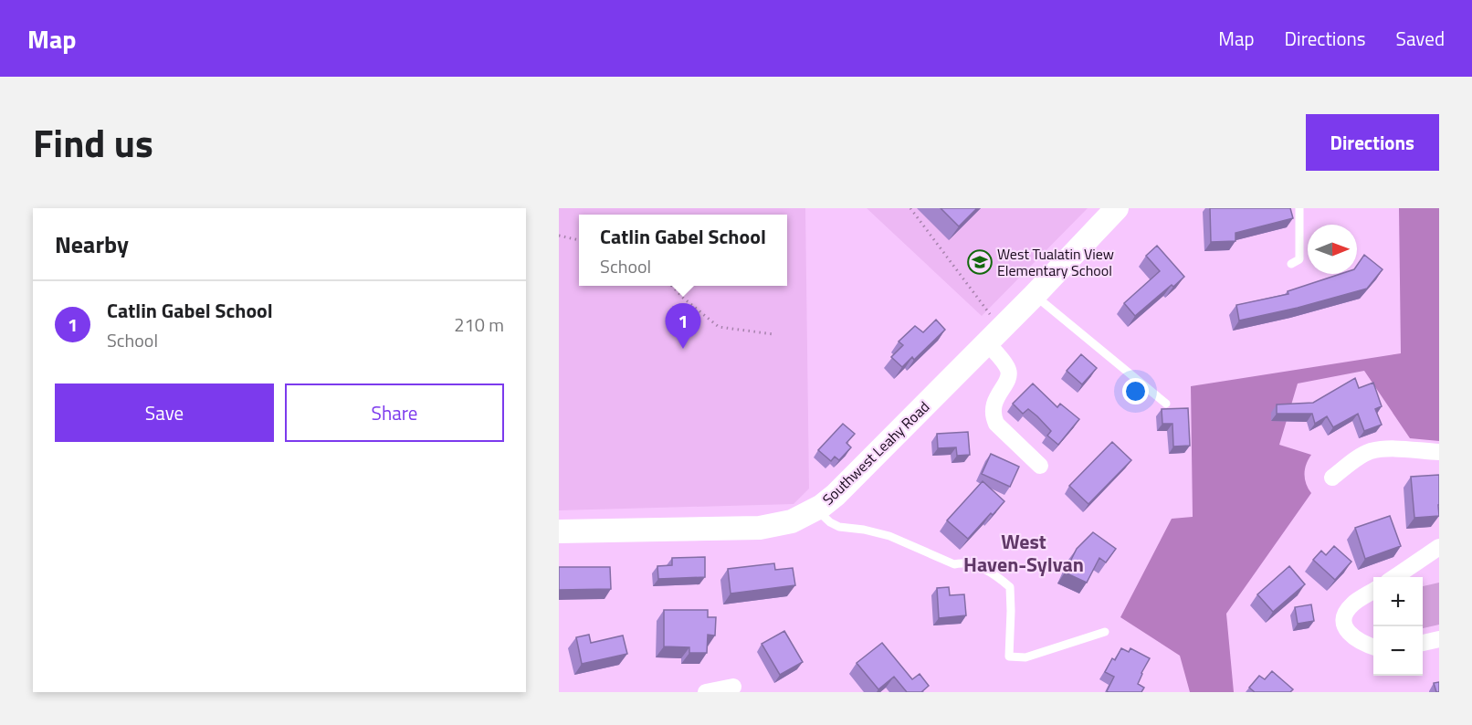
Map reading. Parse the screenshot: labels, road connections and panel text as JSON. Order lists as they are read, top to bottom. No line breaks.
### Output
{"streets":{"street":["Southwest Leahy Road"]},"districts":["West Haven-Sylvan"],"places":{"school or university":["West Tualatin View Elementary School"]},"north":"right","page":{"header":"Map","nav":["Map","Directions","Saved"],"title":"Find us","buttons":["Directions",["Save","Share"]],"heading":"Nearby","popup":["Catlin Gabel School","School"],"list":[{"mark":"1","name":"Catlin Gabel School","note":"School","value":"210 m"}],"pins":"1","map_buttons":["+","−"]}}
